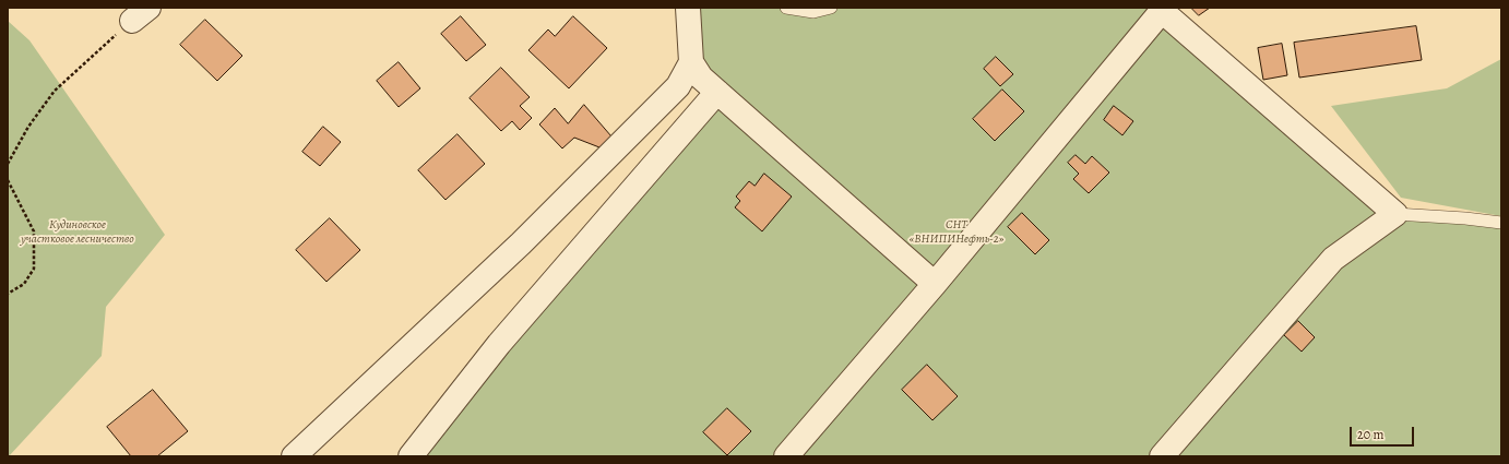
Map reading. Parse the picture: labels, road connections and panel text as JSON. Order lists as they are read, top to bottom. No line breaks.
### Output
{"parks":["Кудиновское участковое лесничество","СНТ «ВНИПИНефть-2»"],"scale_bar":"20 m"}
